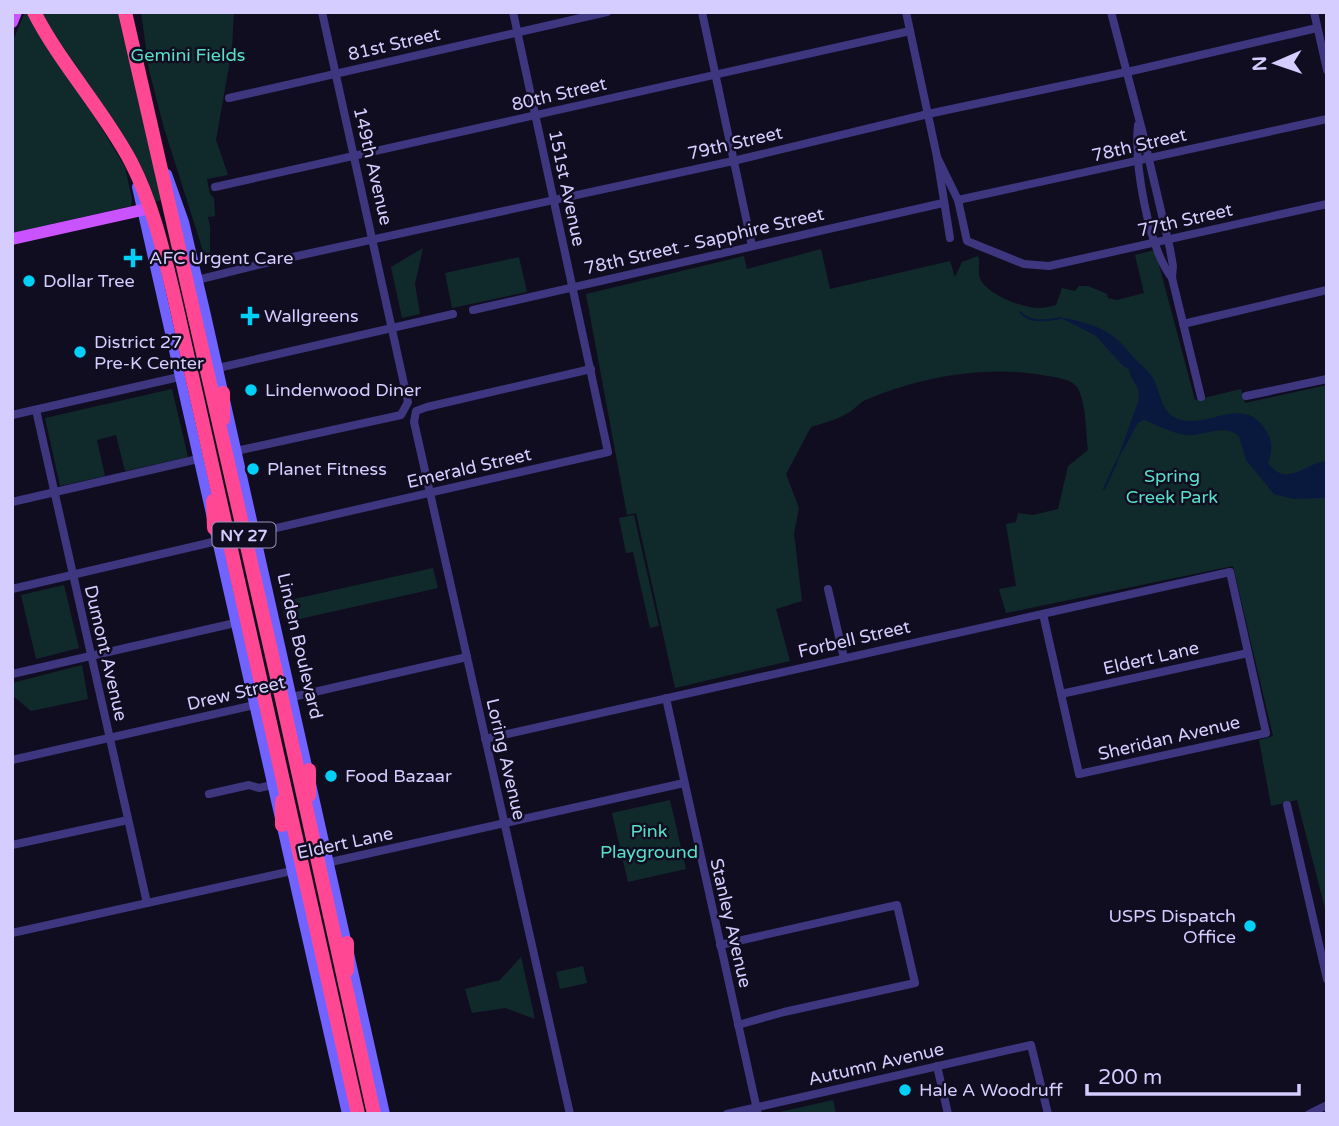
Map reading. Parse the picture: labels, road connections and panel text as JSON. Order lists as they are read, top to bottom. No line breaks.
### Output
{"streets":{"highway":["NY 27","Linden Boulevard"],"street":["81st Street","80th Street","79th Street","78th Street","149th Avenue","151st Avenue","77th Street","78th Street - Sapphire Street","Emerald Street","Forbell Street","Dumont Avenue","Eldert Lane","Drew Street","Sheridan Avenue","Loring Avenue","Stanley Avenue","Autumn Avenue"]},"crossings":[["81st Street","149th Avenue"],["81st Street","151st Avenue"],["80th Street","149th Avenue"],["80th Street","151st Avenue"],["79th Street","149th Avenue"],["79th Street","151st Avenue"],["79th Street","Linden Boulevard"],["78th Street","77th Street"],["151st Avenue","78th Street - Sapphire Street"],["Emerald Street","Linden Boulevard"],["Emerald Street","Loring Avenue"],["Forbell Street","Eldert Lane"],["Forbell Street","Sheridan Avenue"],["Forbell Street","Loring Avenue"],["Forbell Street","Stanley Avenue"],["Linden Boulevard","Eldert Lane"],["Linden Boulevard","Drew Street"],["Dumont Avenue","Eldert Lane"],["Dumont Avenue","Drew Street"],["Eldert Lane","Sheridan Avenue"],["Eldert Lane","Loring Avenue"],["Eldert Lane","Stanley Avenue"],["Drew Street","Loring Avenue"],["Stanley Avenue","Autumn Avenue"]],"parks":["Gemini Fields","Spring Creek Park","Pink Playground"],"places":{"health":["AFC Urgent Care","Wallgreens"],"other":["Dollar Tree","District 27 Pre-K Center","Lindenwood Diner","Planet Fitness","Food Bazaar","USPS Dispatch Office","Hale A Woodruff"]},"scale_bar":"200 m","north":"left"}
